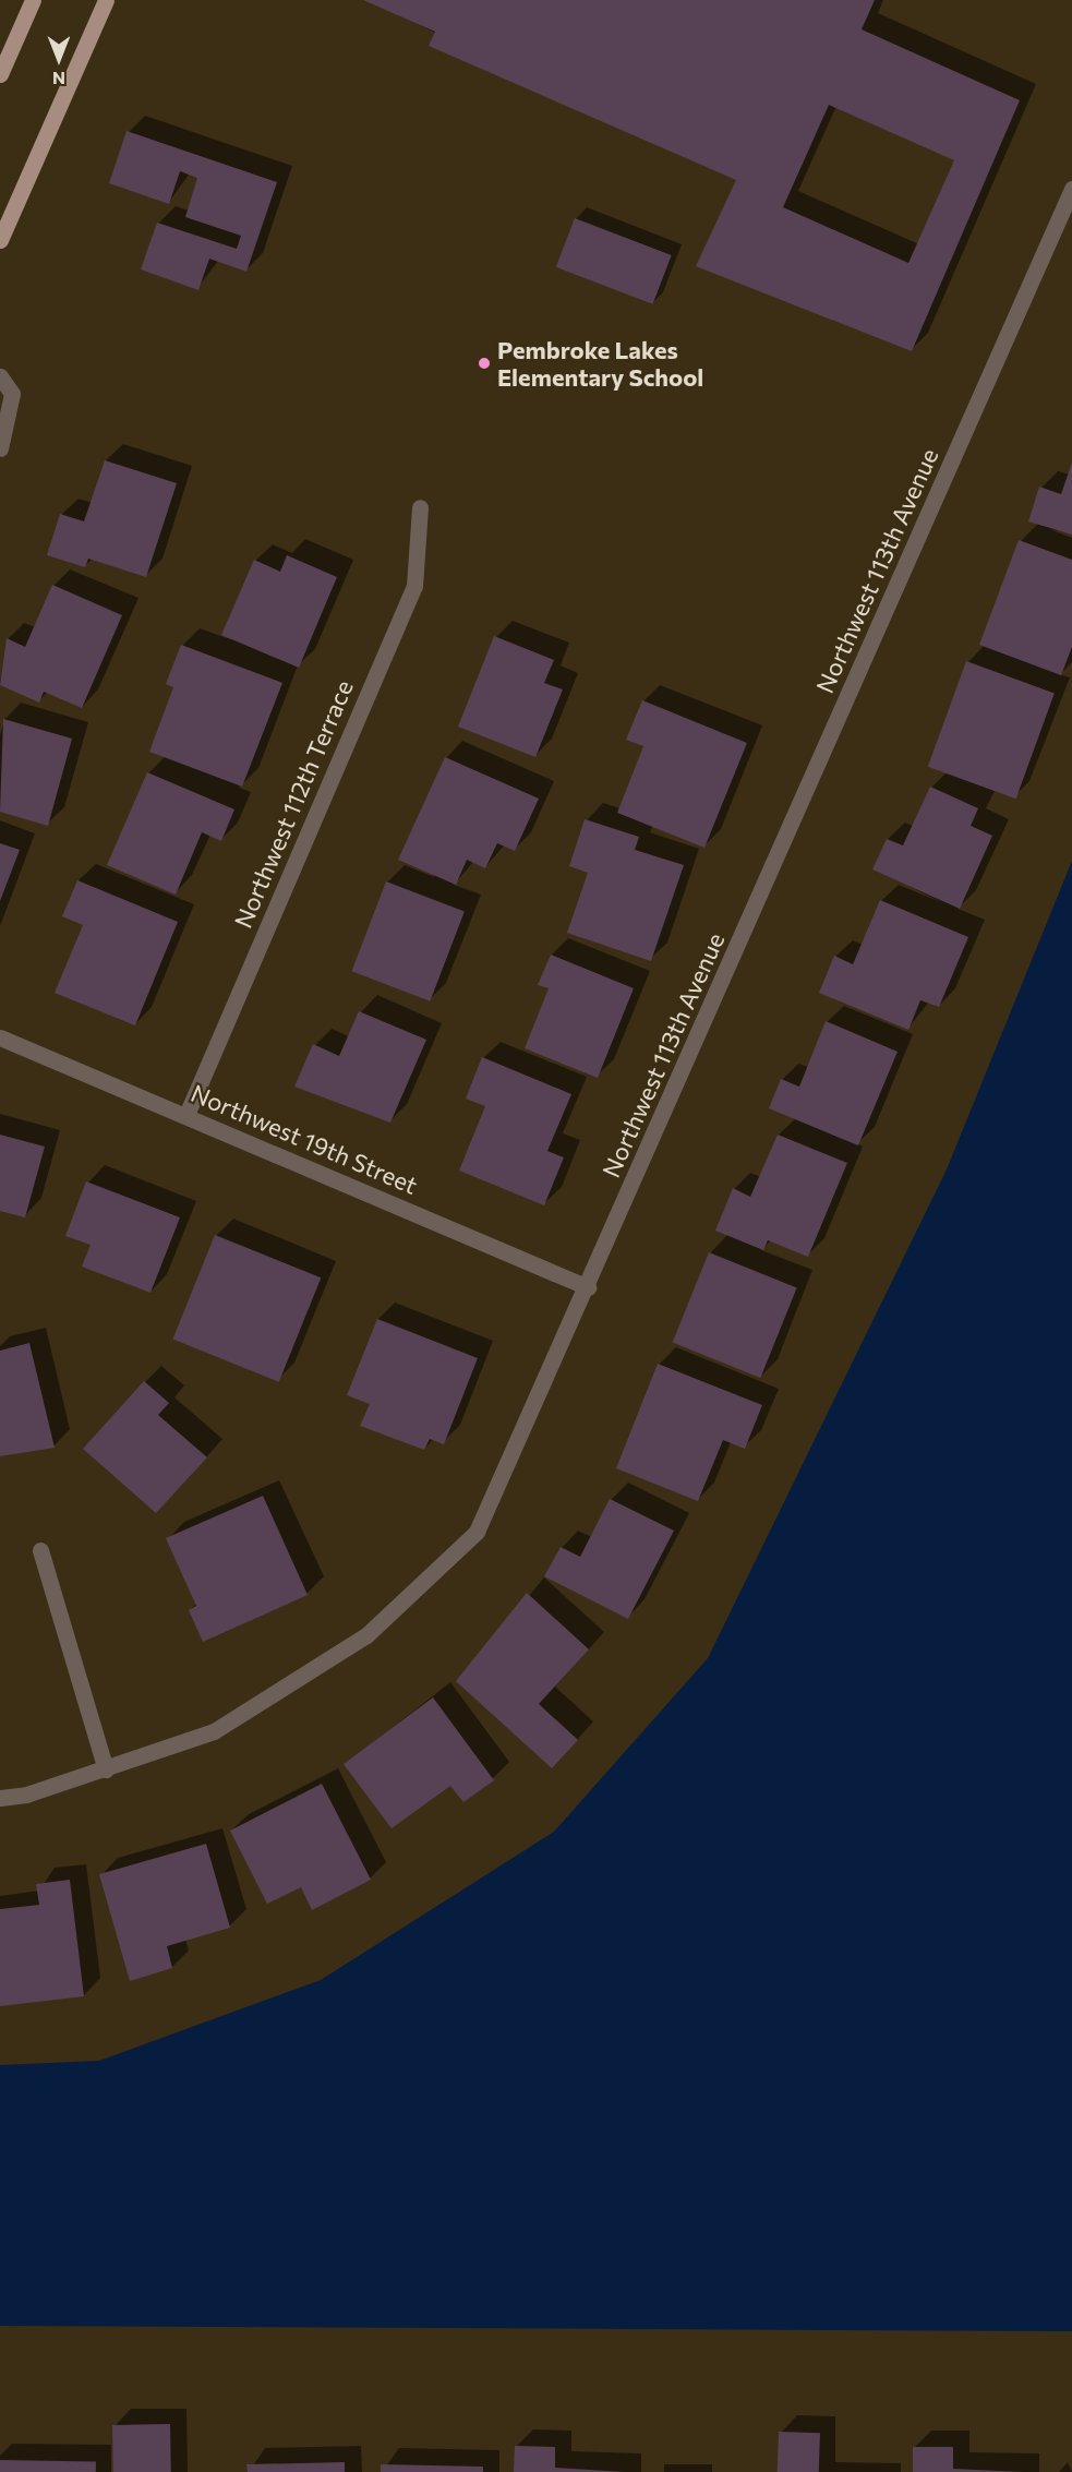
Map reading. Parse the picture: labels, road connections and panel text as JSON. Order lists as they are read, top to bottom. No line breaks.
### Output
{"streets":{"street":["Northwest 113th Avenue","Northwest 112th Terrace","Northwest 19th Street"]},"crossings":[["Northwest 113th Avenue","Northwest 19th Street"],["Northwest 112th Terrace","Northwest 19th Street"]],"places":["Pembroke Lakes Elementary School"],"north":"bottom"}
